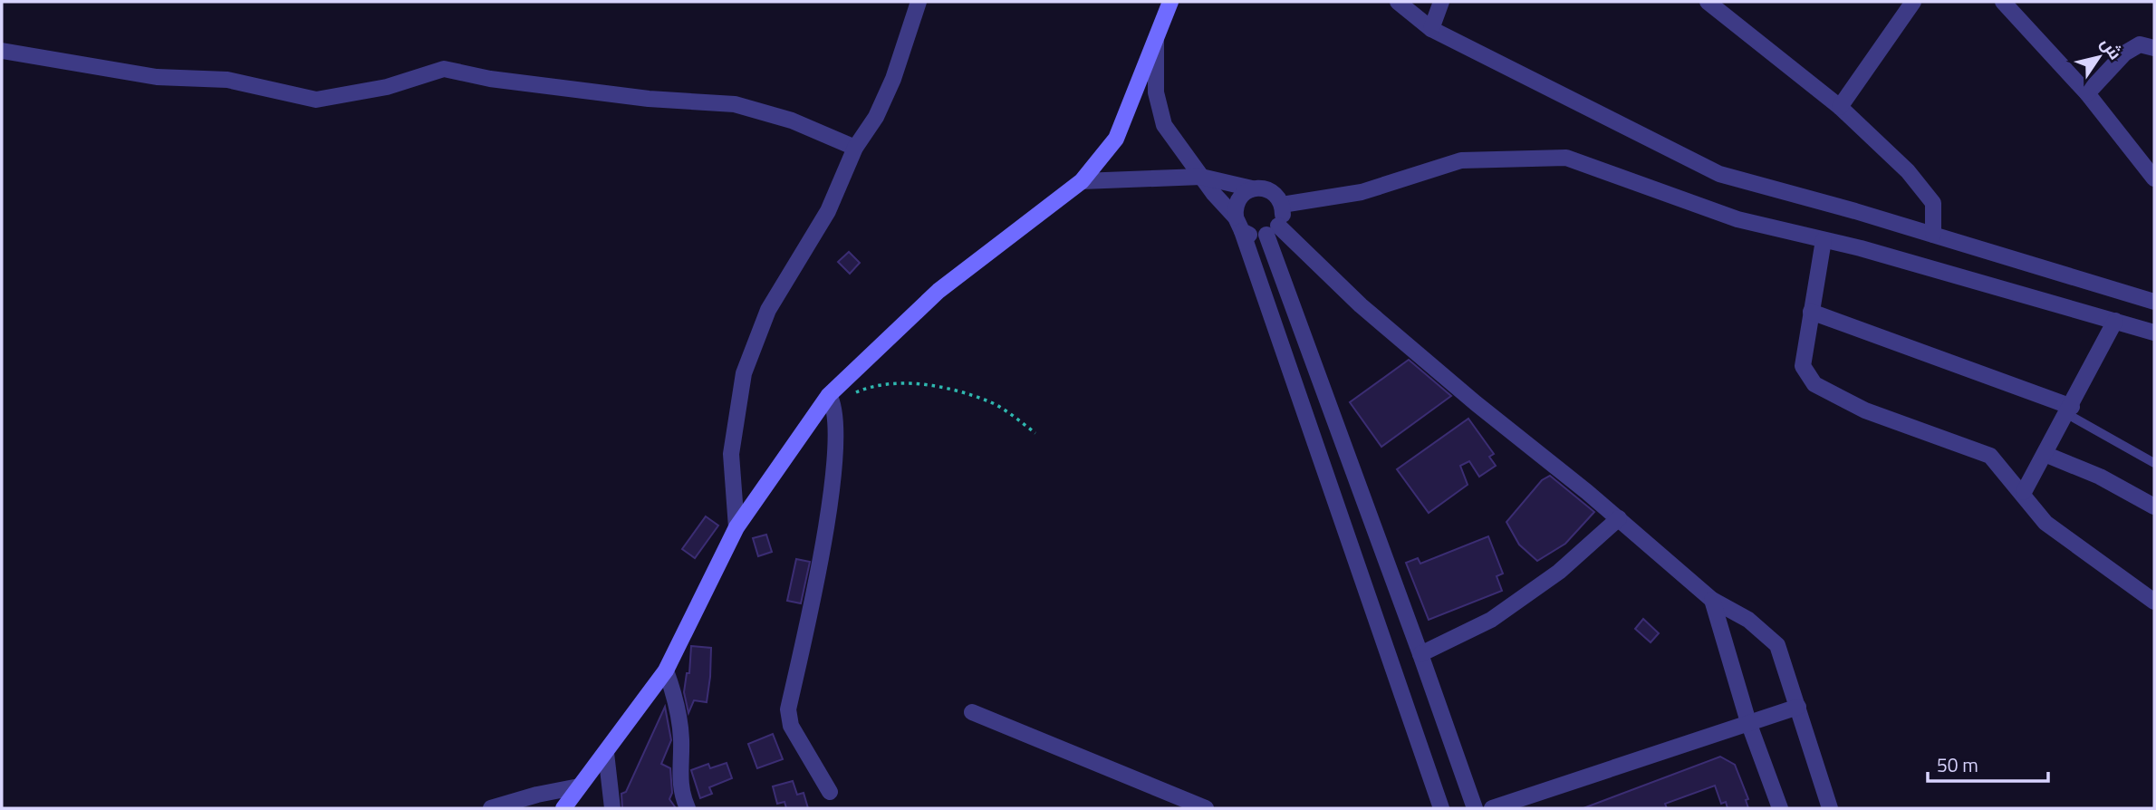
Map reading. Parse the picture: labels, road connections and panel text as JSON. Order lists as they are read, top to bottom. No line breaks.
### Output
{"scale_bar":"50 m","north":"top right"}
